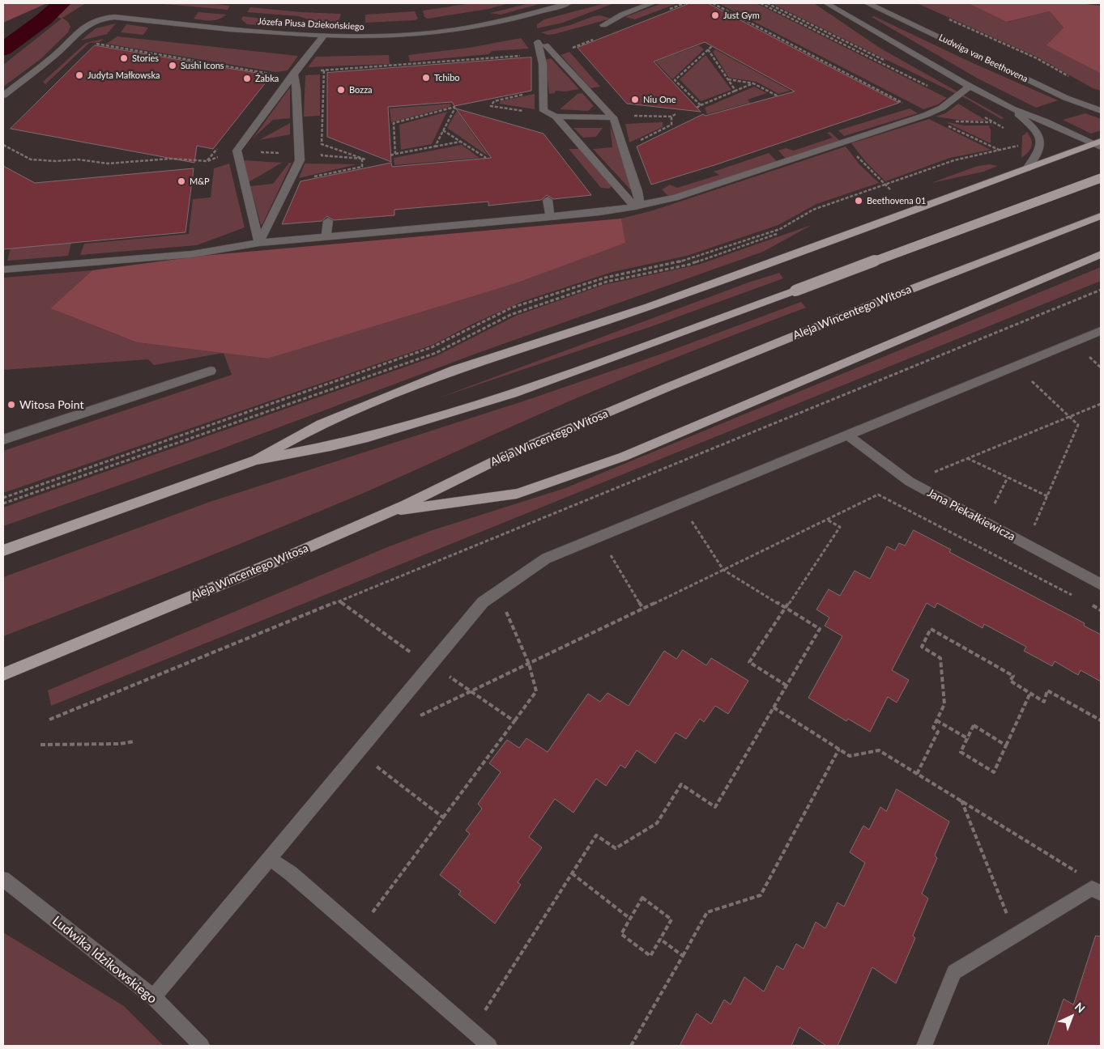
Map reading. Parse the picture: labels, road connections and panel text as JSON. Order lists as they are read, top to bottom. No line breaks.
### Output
{"streets":{"main road":["Aleja Wincentego Witosa"],"street":["Józefa Piusa Dziekońskiego","Ludwiga van Beethovena","Jana Piekałkiewicza","Ludwika Idzikowskiego"]},"places":["Just Gym","Stories","Sushi Icons","Judyta Małkowska","Tchibo","Żabka","Bozza","Niu One","M&P","Beethovena 01","Witosa Point"],"north":"top right"}
